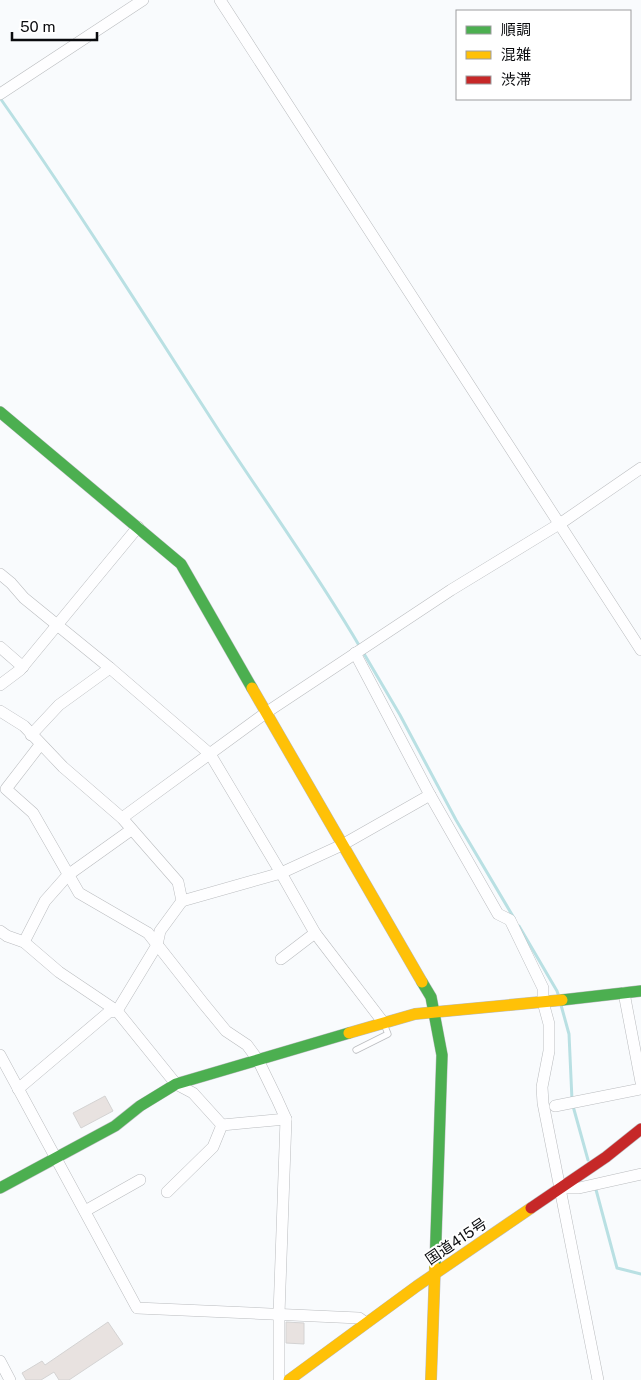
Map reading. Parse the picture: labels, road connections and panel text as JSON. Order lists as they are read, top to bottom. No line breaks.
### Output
{"streets":{"main road":["国道415号"]},"legend":["順調","混雑","渋滞"],"scale_bar":"50 m"}
